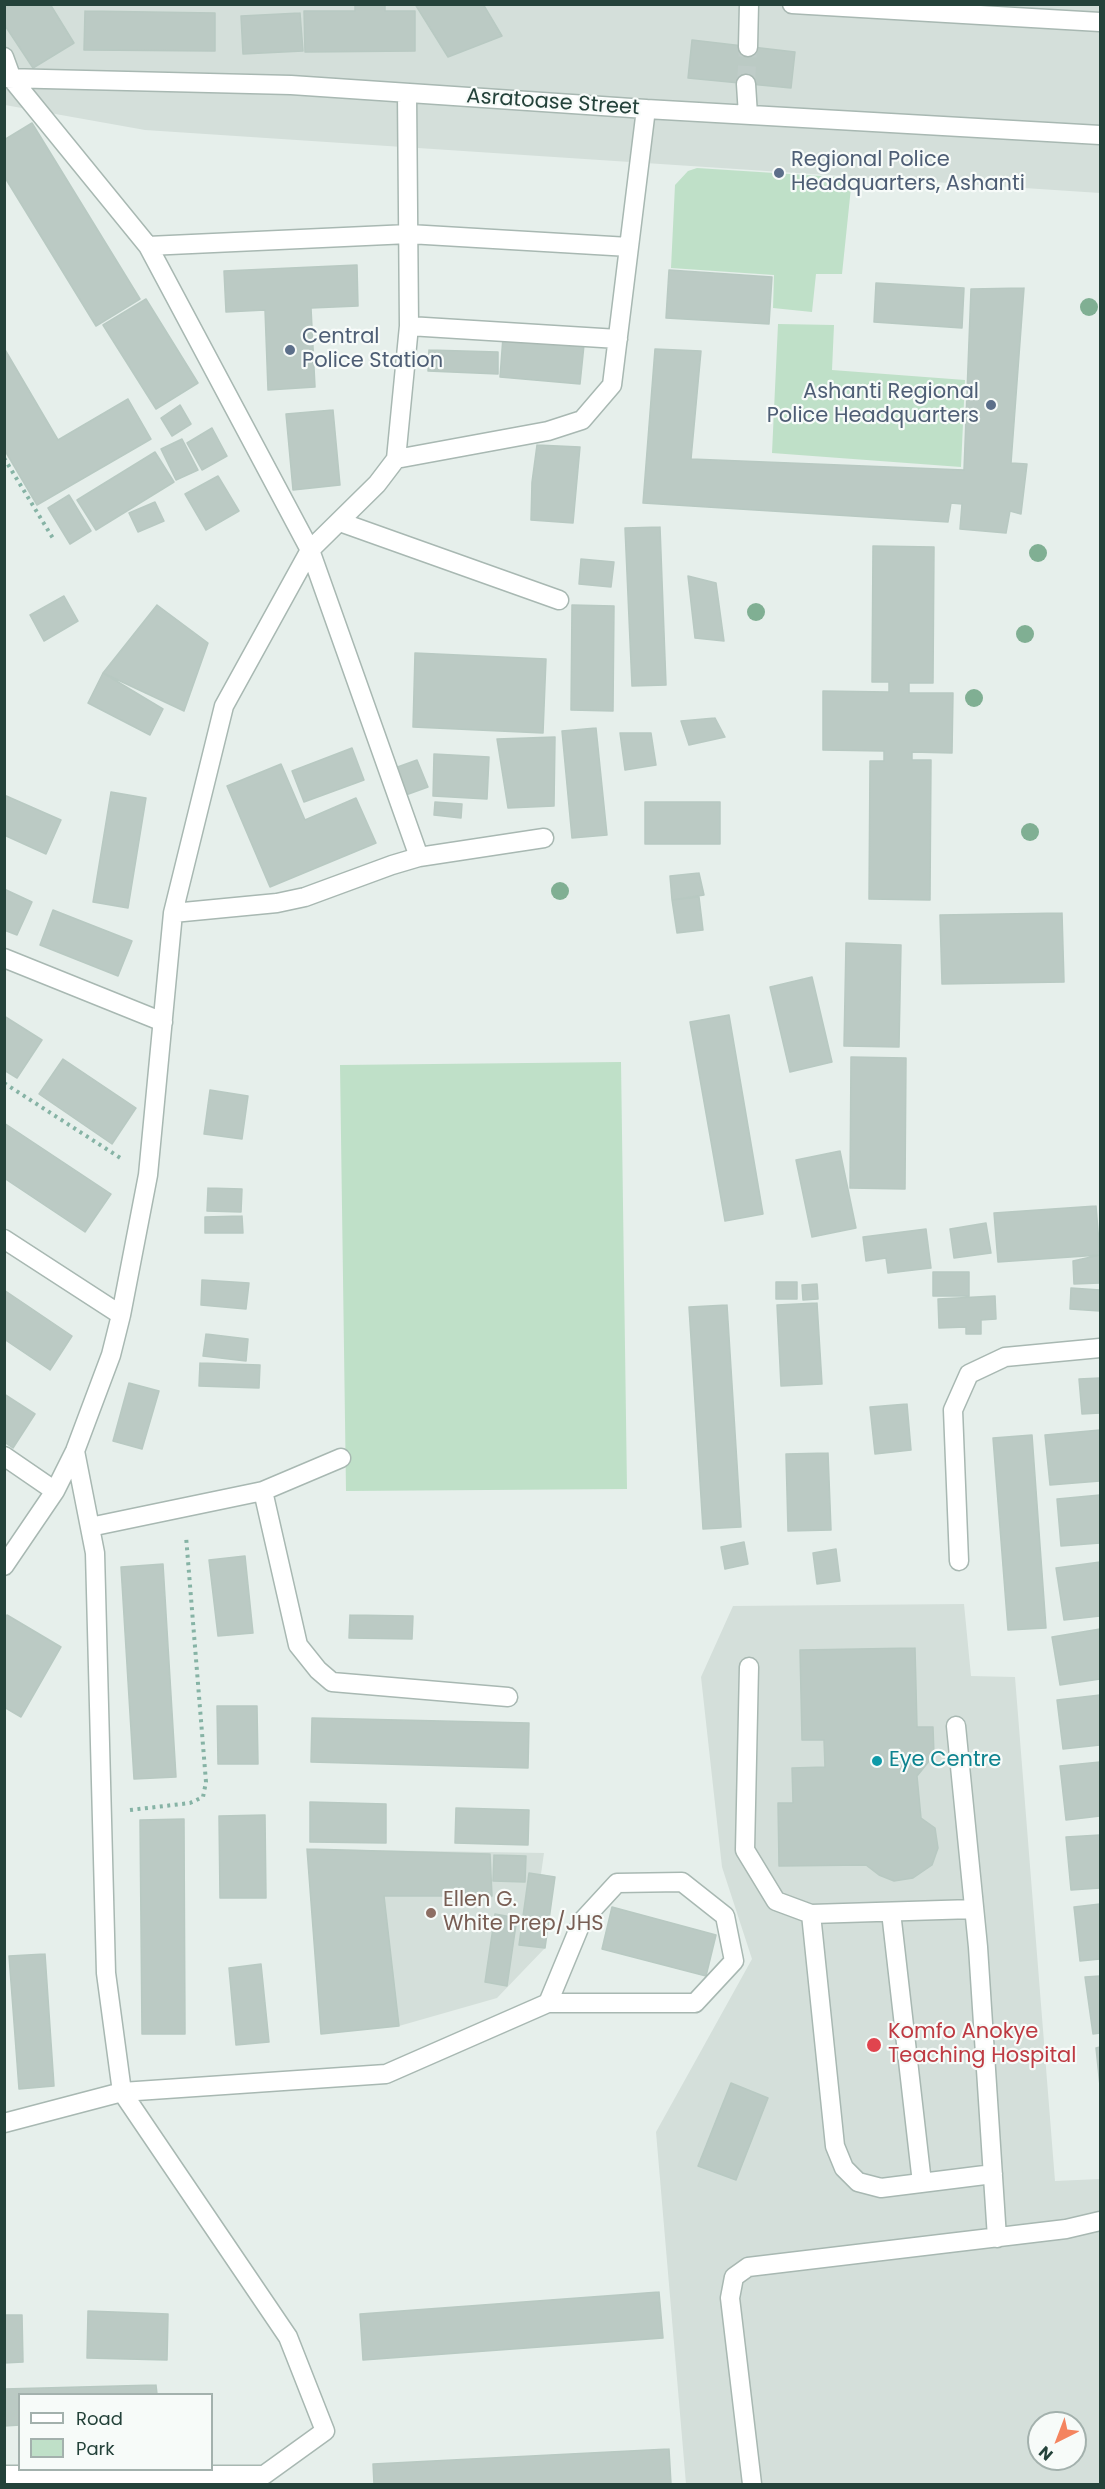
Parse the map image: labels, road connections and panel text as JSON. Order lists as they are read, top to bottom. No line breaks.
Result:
{"streets":{"street":["Asratoase Street"]},"places":["Regional Police Headquarters, Ashanti","Central Police Station","Ashanti Regional Police Headquarters","Eye Centre","Ellen G. White Prep/JHS","Komfo Anokye Teaching Hospital"],"legend":["Road","Park"],"north":"bottom left"}
